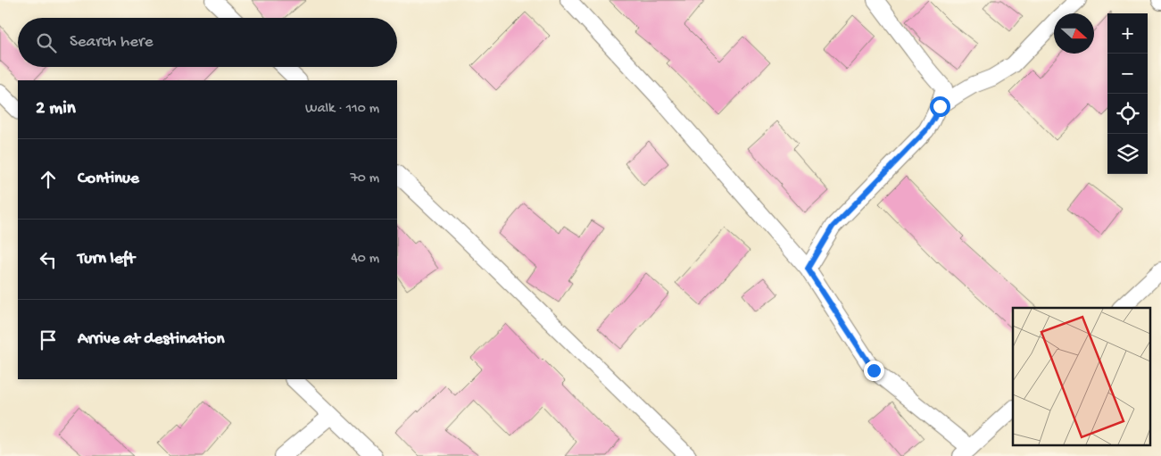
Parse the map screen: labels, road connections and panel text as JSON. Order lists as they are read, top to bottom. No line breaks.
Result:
{"north":"right","page":{"map_buttons":["+","−"],"search":"Search here","heading":["2 min","Walk · 110 m"],"list":[["Continue","70 m"],["Turn left","40 m"],"Arrive at destination"]}}
